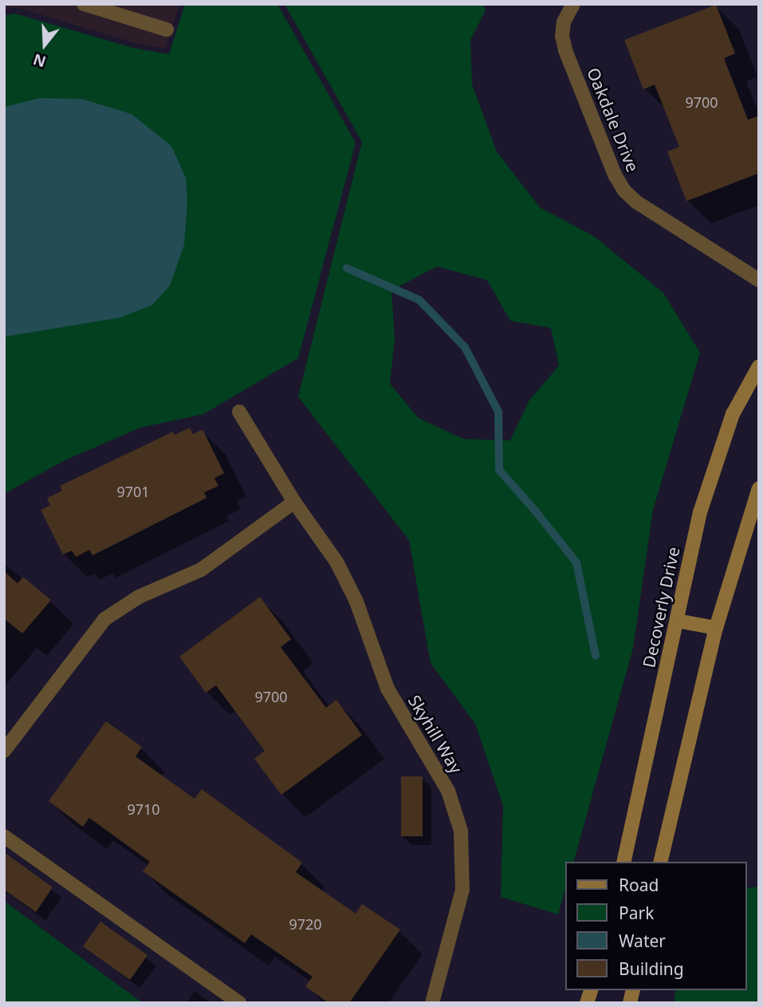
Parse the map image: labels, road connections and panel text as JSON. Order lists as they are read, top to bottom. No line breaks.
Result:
{"streets":{"street":["Oakdale Drive","Decoverly Drive","Skyhill Way"]},"house_numbers":["9700","9701","9700","9710","9720"],"legend":["Road","Park","Water","Building"],"north":"bottom"}
